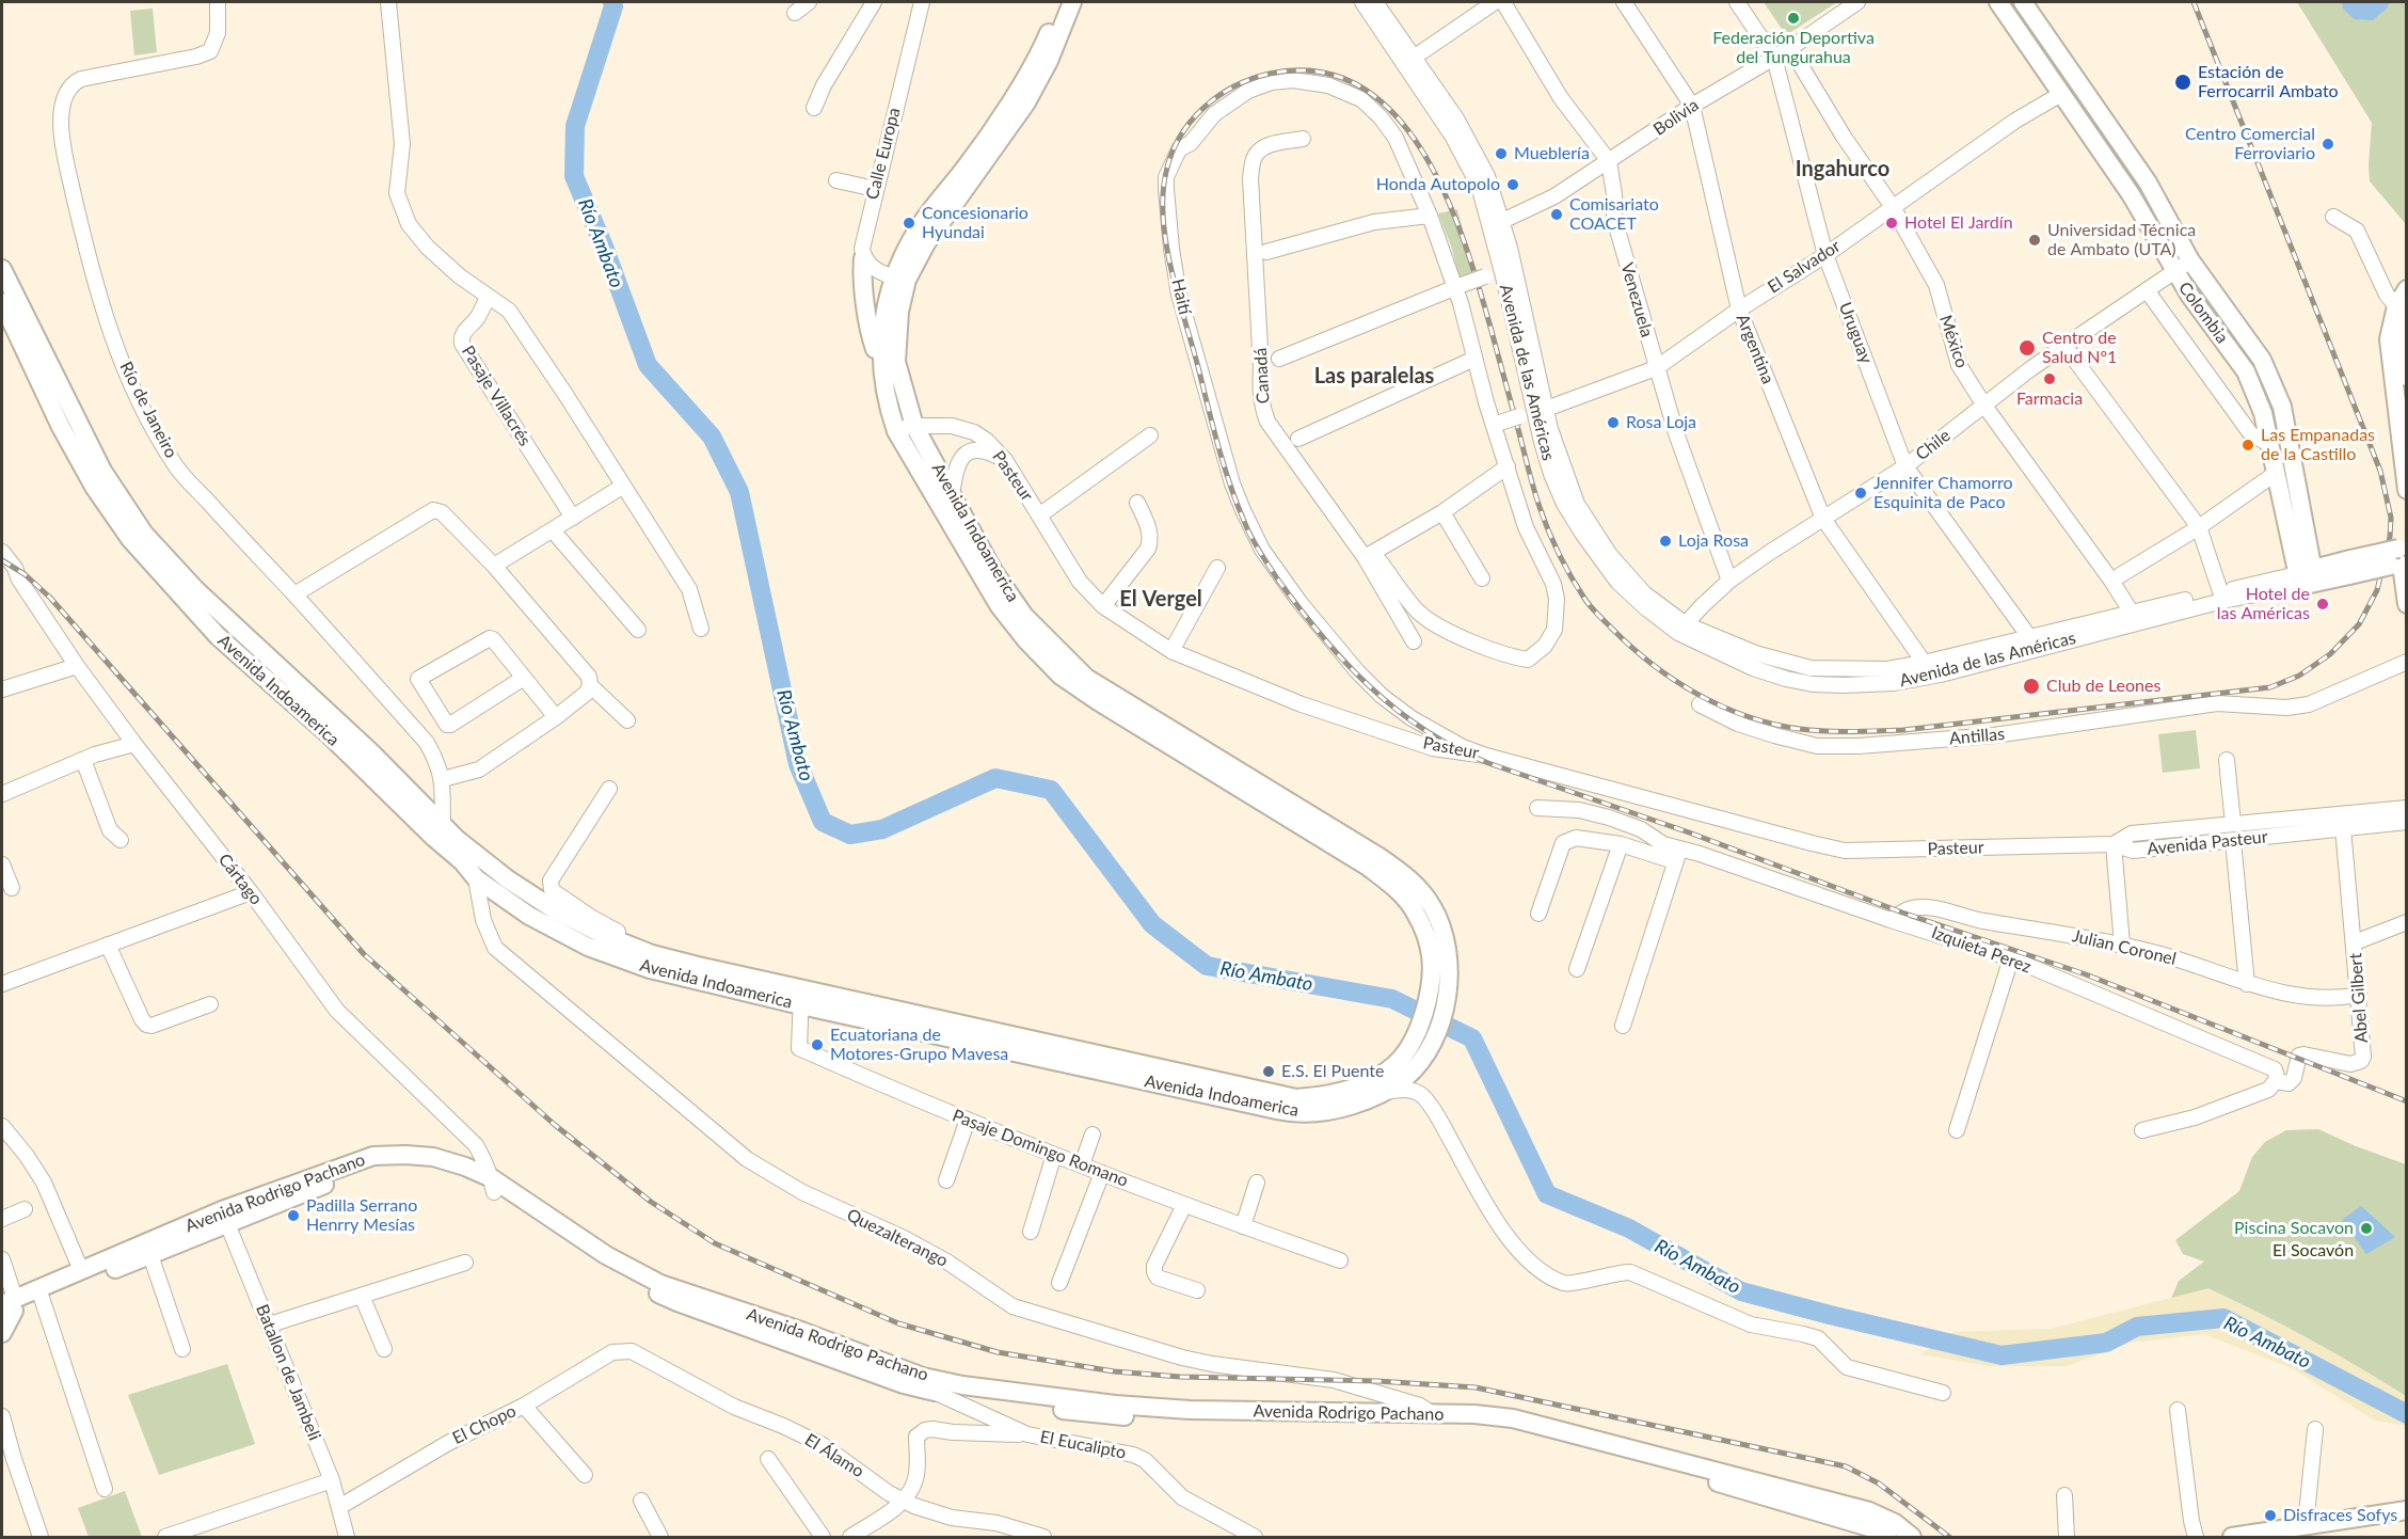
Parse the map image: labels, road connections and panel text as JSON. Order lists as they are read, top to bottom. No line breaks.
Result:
{"streets":{"main road":["Colombia","Avenida de las Américas","Avenida Indoamerica","Avenida Rodrigo Pachano"],"street":["Bolivia","Calle Europa","El Salvador","Haití","Venezuela","Uruguay","México","Argentina","Canadá","Pasaje Villacrés","Río de Janeiro","Chile","Pasteur","Antillas","Avenida Pasteur","Cártago","Julian Coronel","Izquieta Perez","Abel Gilbert","Pasaje Domingo Romano","Quezalterango","Batallon de Jambeli","El Chopo","El Eucalipto","El Álamo"]},"crossings":[["Bolivia","Venezuela"],["Bolivia","Uruguay"],["Bolivia","México"],["Bolivia","Argentina"],["Bolivia","Avenida de las Américas"],["El Salvador","Venezuela"],["El Salvador","Colombia"],["El Salvador","Uruguay"],["El Salvador","México"],["El Salvador","Argentina"],["El Salvador","Avenida de las Américas"],["Haití","Pasteur"],["Venezuela","Chile"],["Colombia","Avenida de las Américas"],["Colombia","Chile"],["Uruguay","Avenida de las Américas"],["Uruguay","Chile"],["México","Avenida de las Américas"],["México","Chile"],["Argentina","Avenida de las Américas"],["Argentina","Chile"],["Avenida de las Américas","Chile"],["Río de Janeiro","Avenida Indoamerica"],["Pasteur","Avenida Indoamerica"],["Pasteur","Avenida Pasteur"],["Avenida Indoamerica","Pasaje Domingo Romano"],["Avenida Indoamerica","Quezalterango"],["Avenida Pasteur","Abel Gilbert"],["Cártago","Avenida Rodrigo Pachano"],["Julian Coronel","Izquieta Perez"],["Julian Coronel","Abel Gilbert"],["Izquieta Perez","Abel Gilbert"],["Avenida Rodrigo Pachano","Quezalterango"],["Avenida Rodrigo Pachano","Batallon de Jambeli"],["Avenida Rodrigo Pachano","El Eucalipto"],["Batallon de Jambeli","El Chopo"],["El Chopo","El Álamo"]],"districts":["Ingahurco","Las paralelas","El Vergel"],"water":["Río Ambato"],"parks":["El Socavón"],"places":["Federación Deportiva del Tungurahua","Estación de Ferrocarril Ambato","Centro Comercial Ferroviario","Mueblería","Honda Autopolo","Comisariato COACET","Concesionario Hyundai","Hotel El Jardín","Universidad Técnica de Ambato (UTA)","Centro de Salud N°1","Farmacia","Rosa Loja","Las Empanadas de la Castillo","Jennifer Chamorro Esquinita de Paco","Loja Rosa","Hotel de las Américas","Club de Leones","Ecuatoriana de Motores-Grupo Mavesa","E.S. El Puente","Padilla Serrano Henrry Mesías","Piscina Socavon","Disfraces Sofys"]}
